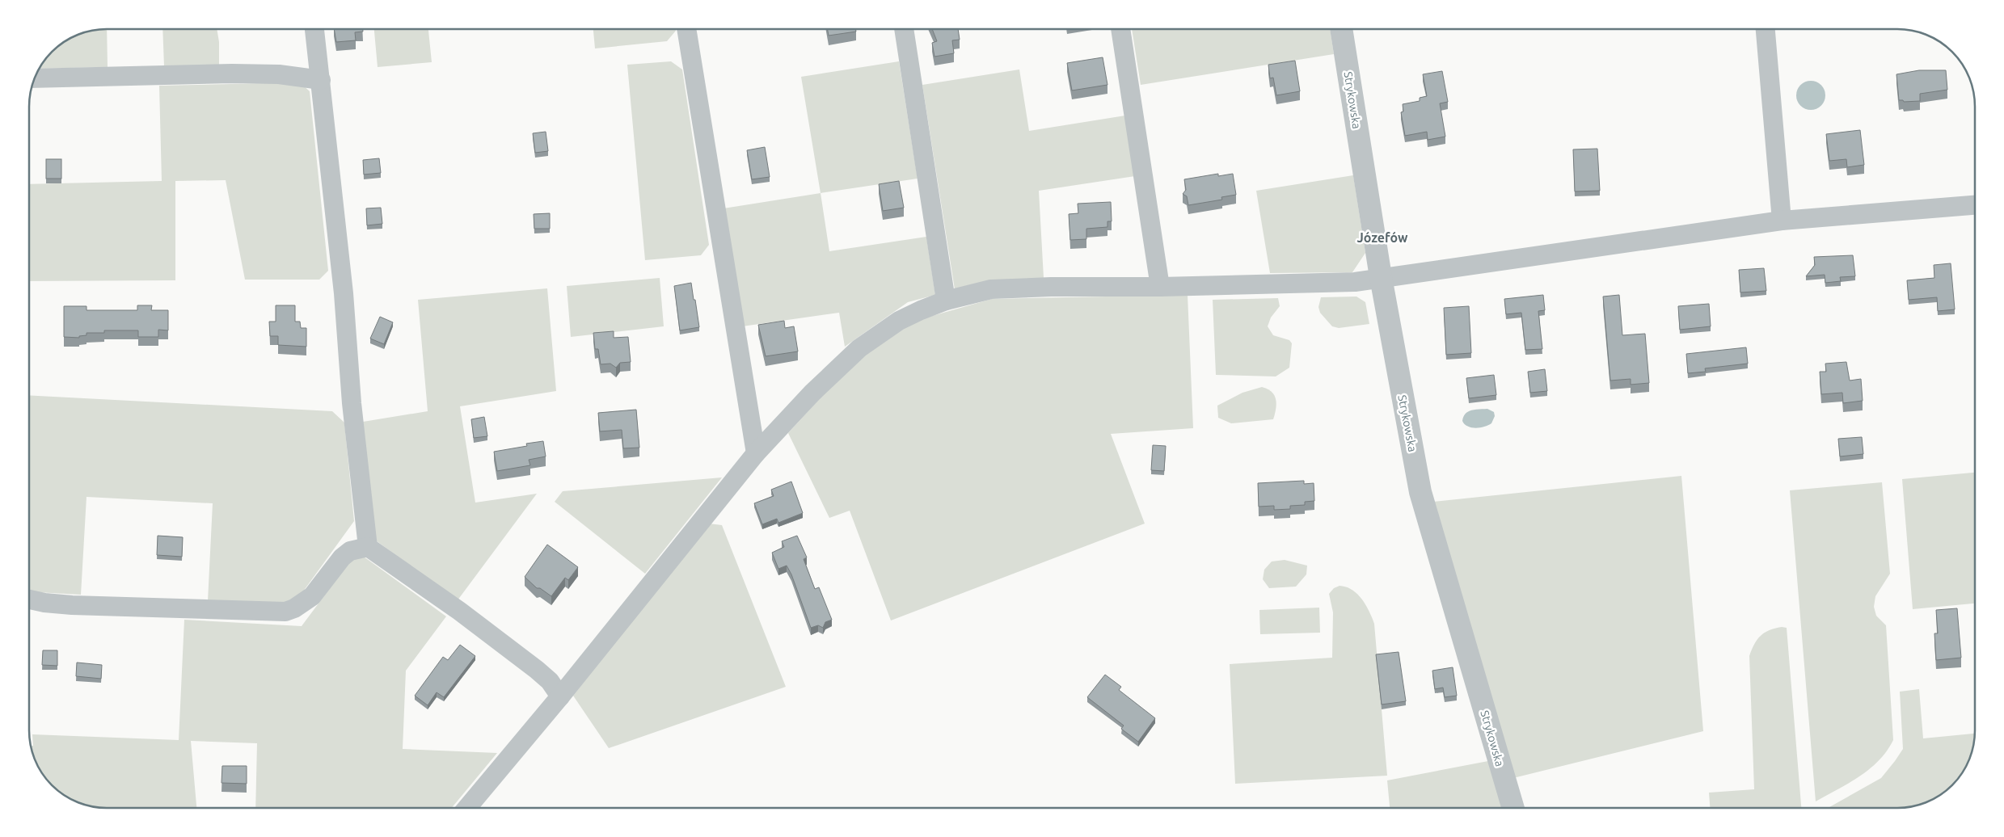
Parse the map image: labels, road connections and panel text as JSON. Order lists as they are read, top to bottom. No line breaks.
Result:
{"streets":{"street":["Strykowska"]},"districts":["Józefów"]}
